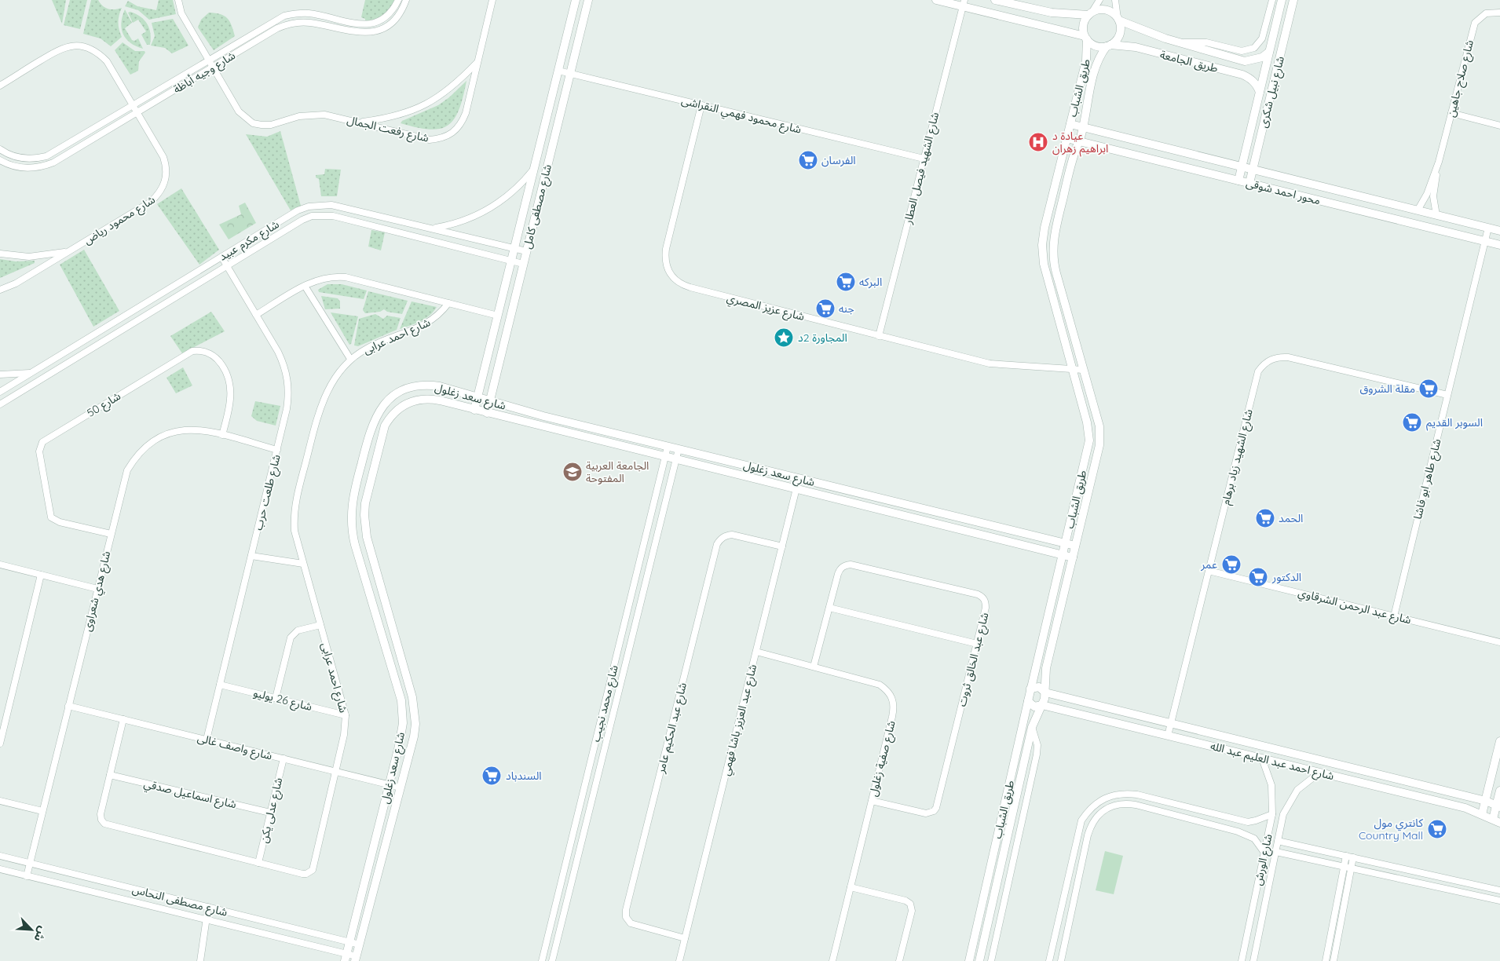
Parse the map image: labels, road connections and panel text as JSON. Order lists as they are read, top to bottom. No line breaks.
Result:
{"streets":{"street":["طريق الجامعة","شارع وجيه أباظة","شارع صلاح جاهين","طريق الشباب","شارع نبيل شكرى","شارع محمود فهمي النقراشى","شارع رفعت الجمال","شارع الشهيد فيصل العطار","محور احمد شوقى","شارع مصطفى كامل","شارع محمود رياض","شارع مكرم عبيد","شارع عزيز المصري","شارع احمد عرابى","شارع سعد زغلول","شارع 50","شارع الشهيد زياد برهام","شارع طاهر ابو فاشا","شارع طلعت حرب","شارع هدي شعراوى","شارع عبد الرحمن الشرقاوي","شارع عبد الخالق ثروت","شارع 26 يوليو","شارع محمد نجيب","شارع عبد العزيز باشا فهمي","شارع عبد الحكيم عامر","شارع واصف غالى","شارع صفية زغلول","شارع احمد عبد العليم عبد الله","شارع اسماعيل صدقي","شارع عدلى يكن","شارع الورش","شارع مصطفى النحاس"]},"crossings":[["طريق الجامعة","طريق الشباب"],["طريق الجامعة","شارع نبيل شكرى"],["شارع وجيه أباظة","شارع رفعت الجمال"],["شارع وجيه أباظة","شارع محمود رياض"],["شارع صلاح جاهين","محور احمد شوقى"],["طريق الشباب","محور احمد شوقى"],["طريق الشباب","شارع عزيز المصري"],["طريق الشباب","شارع سعد زغلول"],["طريق الشباب","شارع احمد عبد العليم عبد الله"],["شارع نبيل شكرى","محور احمد شوقى"],["شارع محمود فهمي النقراشى","شارع الشهيد فيصل العطار"],["شارع محمود فهمي النقراشى","شارع مصطفى كامل"],["شارع محمود فهمي النقراشى","شارع عزيز المصري"],["شارع الشهيد فيصل العطار","شارع عزيز المصري"],["محور احمد شوقى","شارع طاهر ابو فاشا"],["شارع مصطفى كامل","شارع مكرم عبيد"],["شارع مصطفى كامل","شارع سعد زغلول"],["شارع مكرم عبيد","شارع طلعت حرب"],["شارع احمد عرابى","شارع 26 يوليو"],["شارع احمد عرابى","شارع واصف غالى"],["شارع احمد عرابى","شارع اسماعيل صدقي"],["شارع احمد عرابى","شارع عدلى يكن"],["شارع سعد زغلول","شارع محمد نجيب"],["شارع سعد زغلول","شارع عبد العزيز باشا فهمي"],["شارع سعد زغلول","شارع واصف غالى"],["شارع سعد زغلول","شارع مصطفى النحاس"],["شارع 50","شارع هدي شعراوى"],["شارع الشهيد زياد برهام","شارع طاهر ابو فاشا"],["شارع الشهيد زياد برهام","شارع عبد الرحمن الشرقاوي"],["شارع الشهيد زياد برهام","شارع احمد عبد العليم عبد الله"],["شارع طاهر ابو فاشا","شارع عبد الرحمن الشرقاوي"],["شارع طلعت حرب","شارع هدي شعراوى"],["شارع طلعت حرب","شارع 26 يوليو"],["شارع طلعت حرب","شارع واصف غالى"],["شارع هدي شعراوى","شارع واصف غالى"],["شارع هدي شعراوى","شارع مصطفى النحاس"],["شارع عبد الخالق ثروت","شارع صفية زغلول"],["شارع عبد العزيز باشا فهمي","شارع عبد الحكيم عامر"],["شارع عبد العزيز باشا فهمي","شارع صفية زغلول"],["شارع واصف غالى","شارع عدلى يكن"],["شارع احمد عبد العليم عبد الله","شارع الورش"],["شارع اسماعيل صدقي","شارع عدلى يكن"]],"places":{"hospital":["عيادة د ابراهيم زهران"],"supermarket":["الفرسان","البركه","جنه","مقلة الشروق","السوبر القديم","الحمد","عمر","الدكتور","السندباد","كانتري مول Country Mall"],"place":["المجاورة 2د"],"school or university":["الجامعة العربية المفتوحة"]},"north":"bottom right"}
